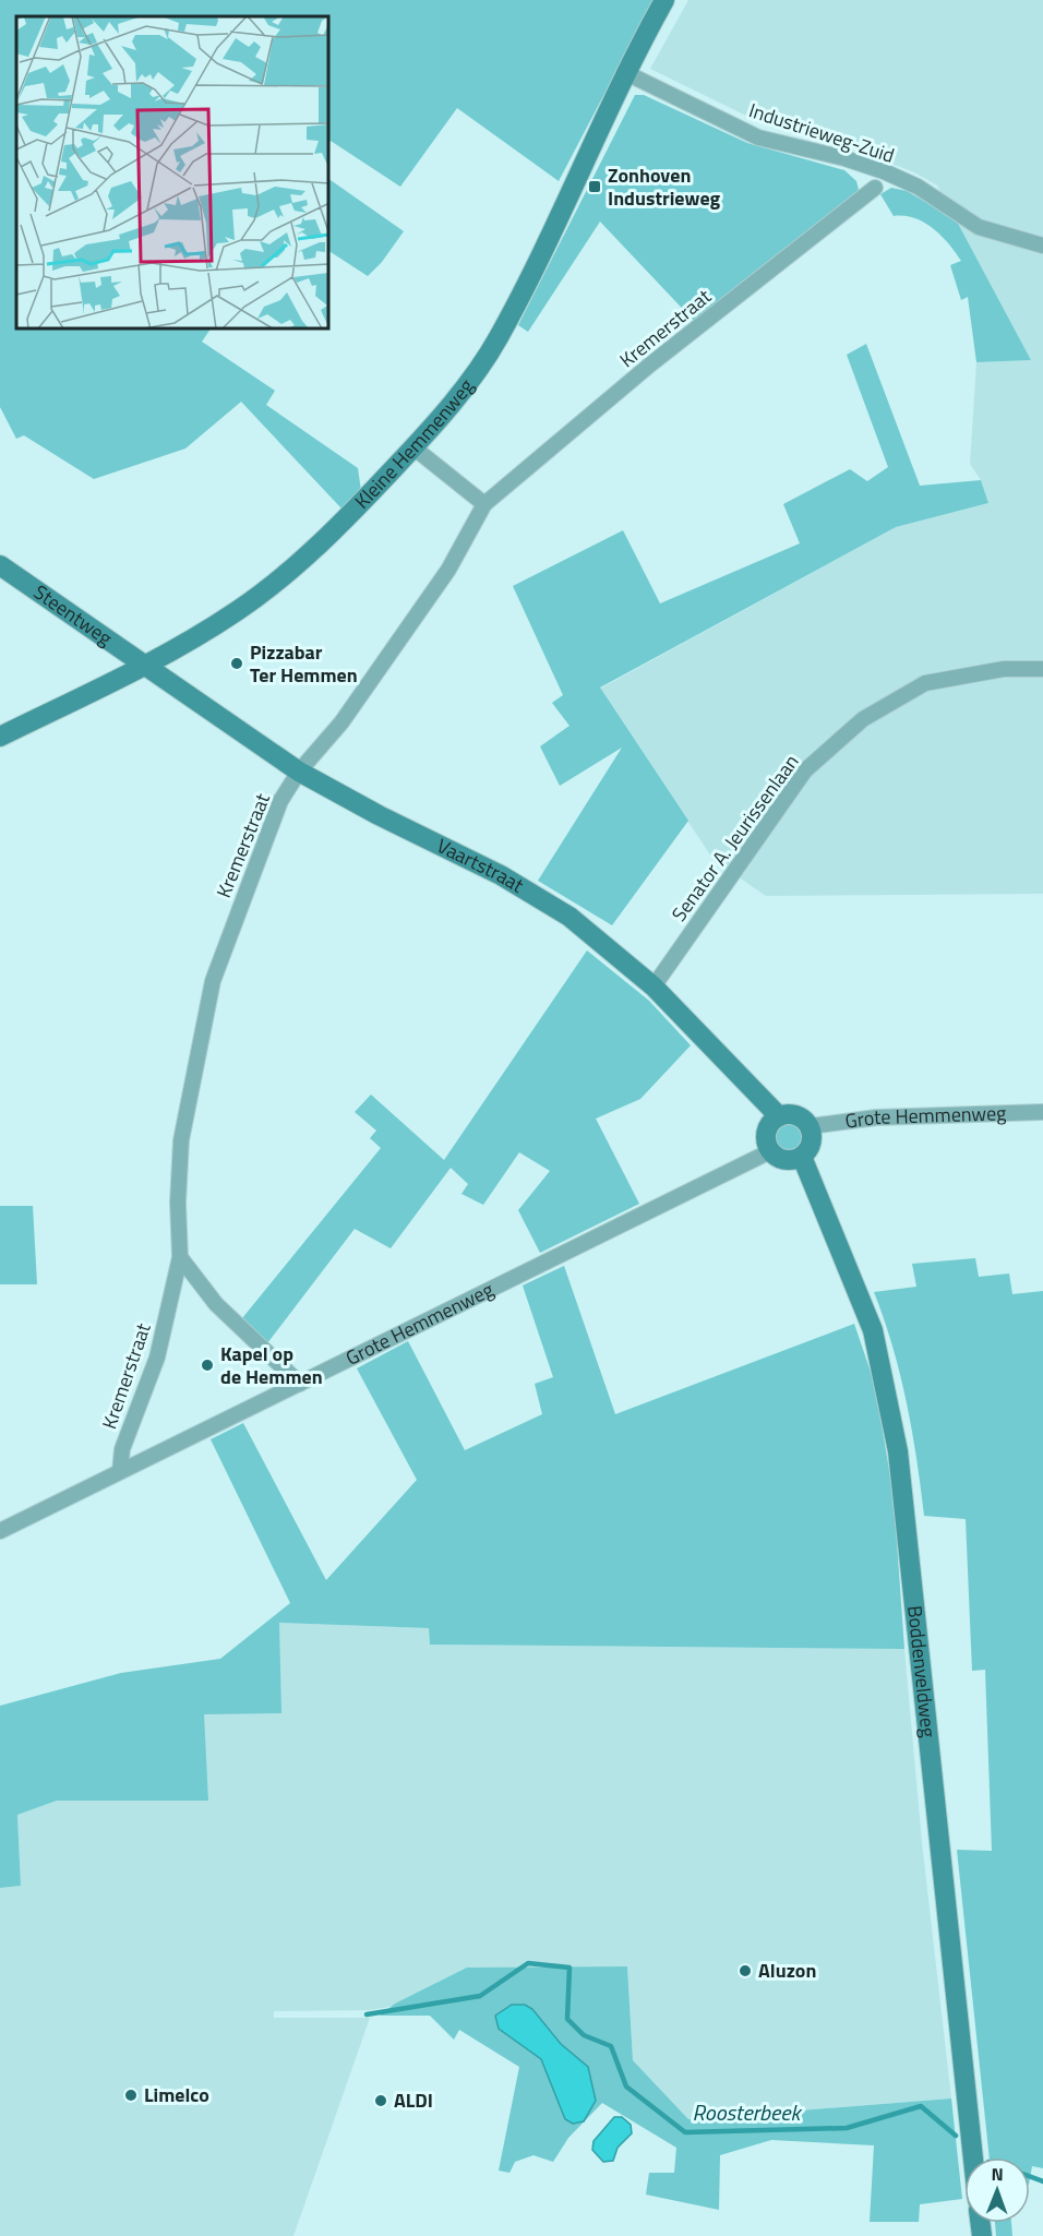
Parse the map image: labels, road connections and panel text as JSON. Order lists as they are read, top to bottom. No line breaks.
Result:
{"streets":{"street":["Industrieweg-Zuid","Kremerstraat","Kleine Hemmenweg","Steentweg","Senator A. Jeurissenlaan","Vaartstraat","Grote Hemmenweg","Boddenveldweg"]},"crossings":[["Industrieweg-Zuid","Kleine Hemmenweg"],["Kremerstraat","Vaartstraat"],["Kremerstraat","Grote Hemmenweg"],["Kleine Hemmenweg","Steentweg"],["Kleine Hemmenweg","Vaartstraat"],["Steentweg","Vaartstraat"],["Senator A. Jeurissenlaan","Vaartstraat"],["Vaartstraat","Grote Hemmenweg"],["Vaartstraat","Boddenveldweg"],["Grote Hemmenweg","Boddenveldweg"]],"water":["Roosterbeek"],"places":{"transit":["Zonhoven Industrieweg"],"other":["Pizzabar Ter Hemmen","Kapel op de Hemmen","Aluzon","Limelco","ALDI"]},"north":"top"}
